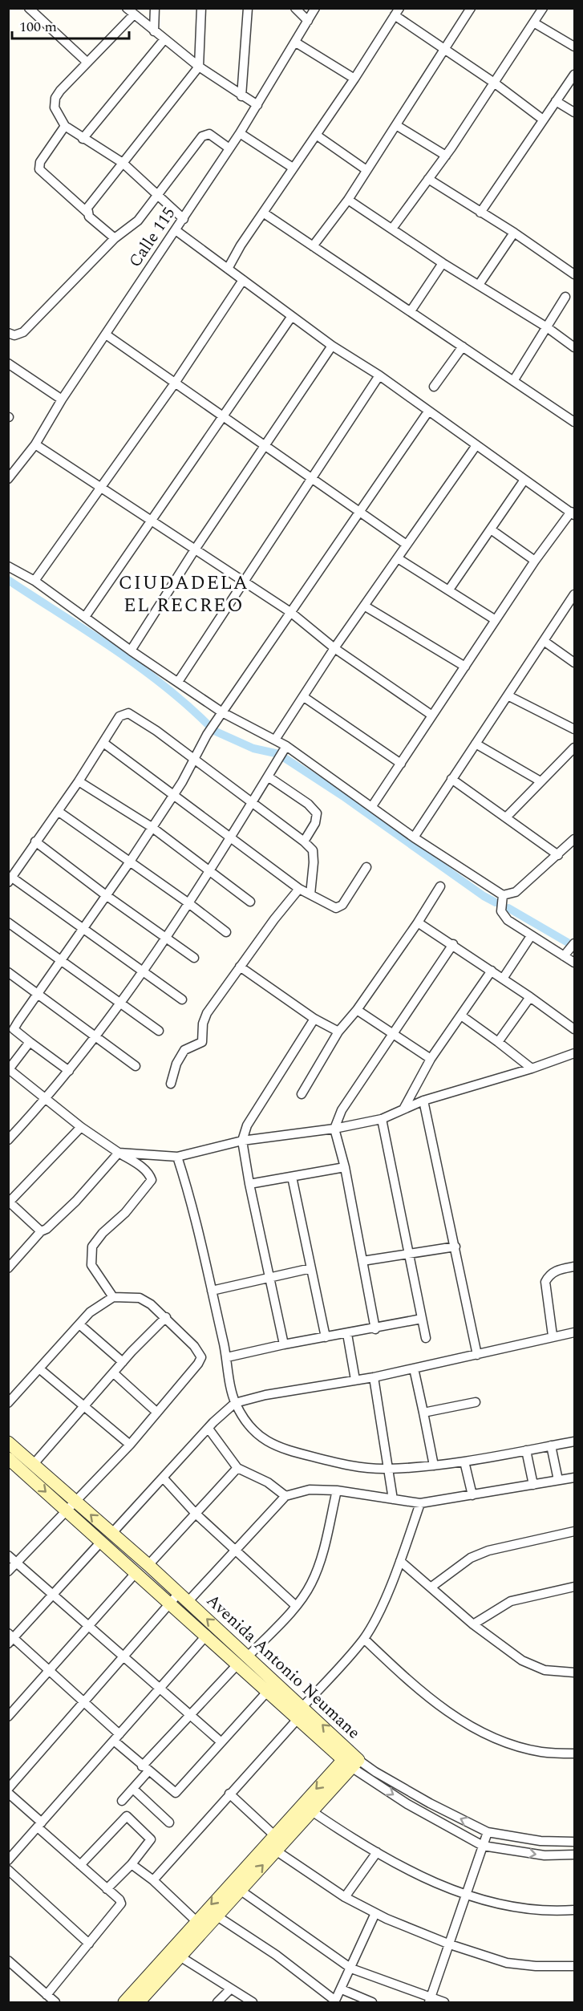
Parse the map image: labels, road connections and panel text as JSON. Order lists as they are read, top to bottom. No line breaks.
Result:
{"streets":{"street":["Calle 115","Avenida Antonio Neumane"]},"districts":["CIUDADELA EL RECREO"],"scale_bar":"100 m"}
